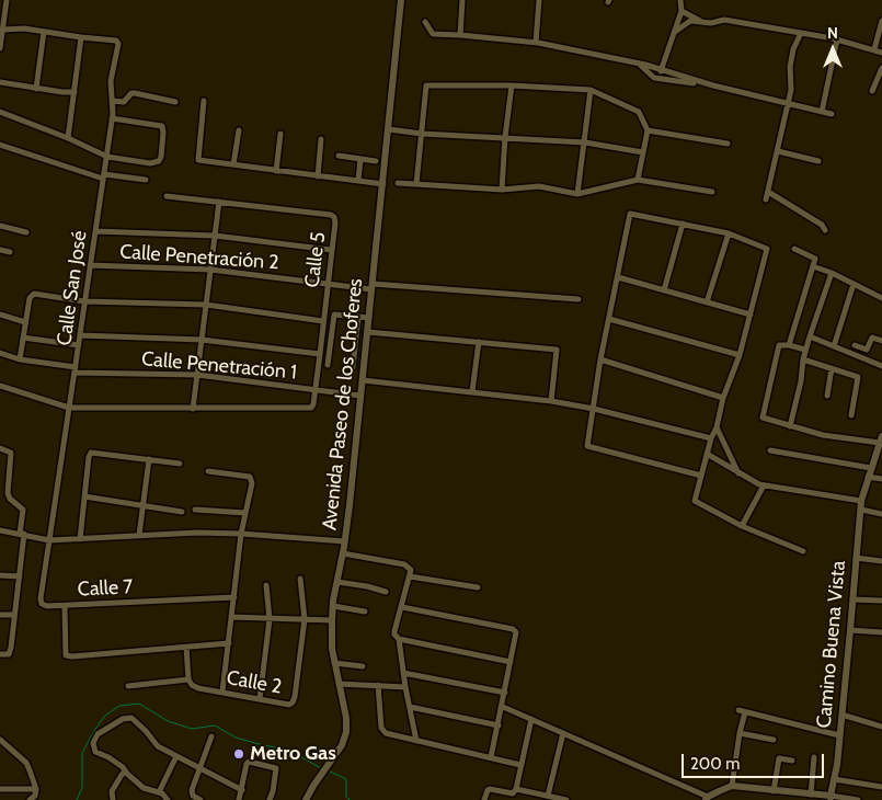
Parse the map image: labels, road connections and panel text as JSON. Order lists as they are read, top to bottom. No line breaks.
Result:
{"streets":{"street":["Calle Penetración 2","Calle 5","Calle San José","Calle Penetración 1","Avenida Paseo de los Choferes","Calle 7","Camino Buena Vista","Calle 2"]},"crossings":[["Calle Penetración 2","Calle 5"],["Calle Penetración 2","Calle San José"],["Calle Penetración 2","Avenida Paseo de los Choferes"],["Calle 5","Calle Penetración 1"],["Calle San José","Calle Penetración 1"],["Calle San José","Calle 7"],["Calle Penetración 1","Avenida Paseo de los Choferes"]],"places":["Metro Gas"],"scale_bar":"200 m","north":"top"}
